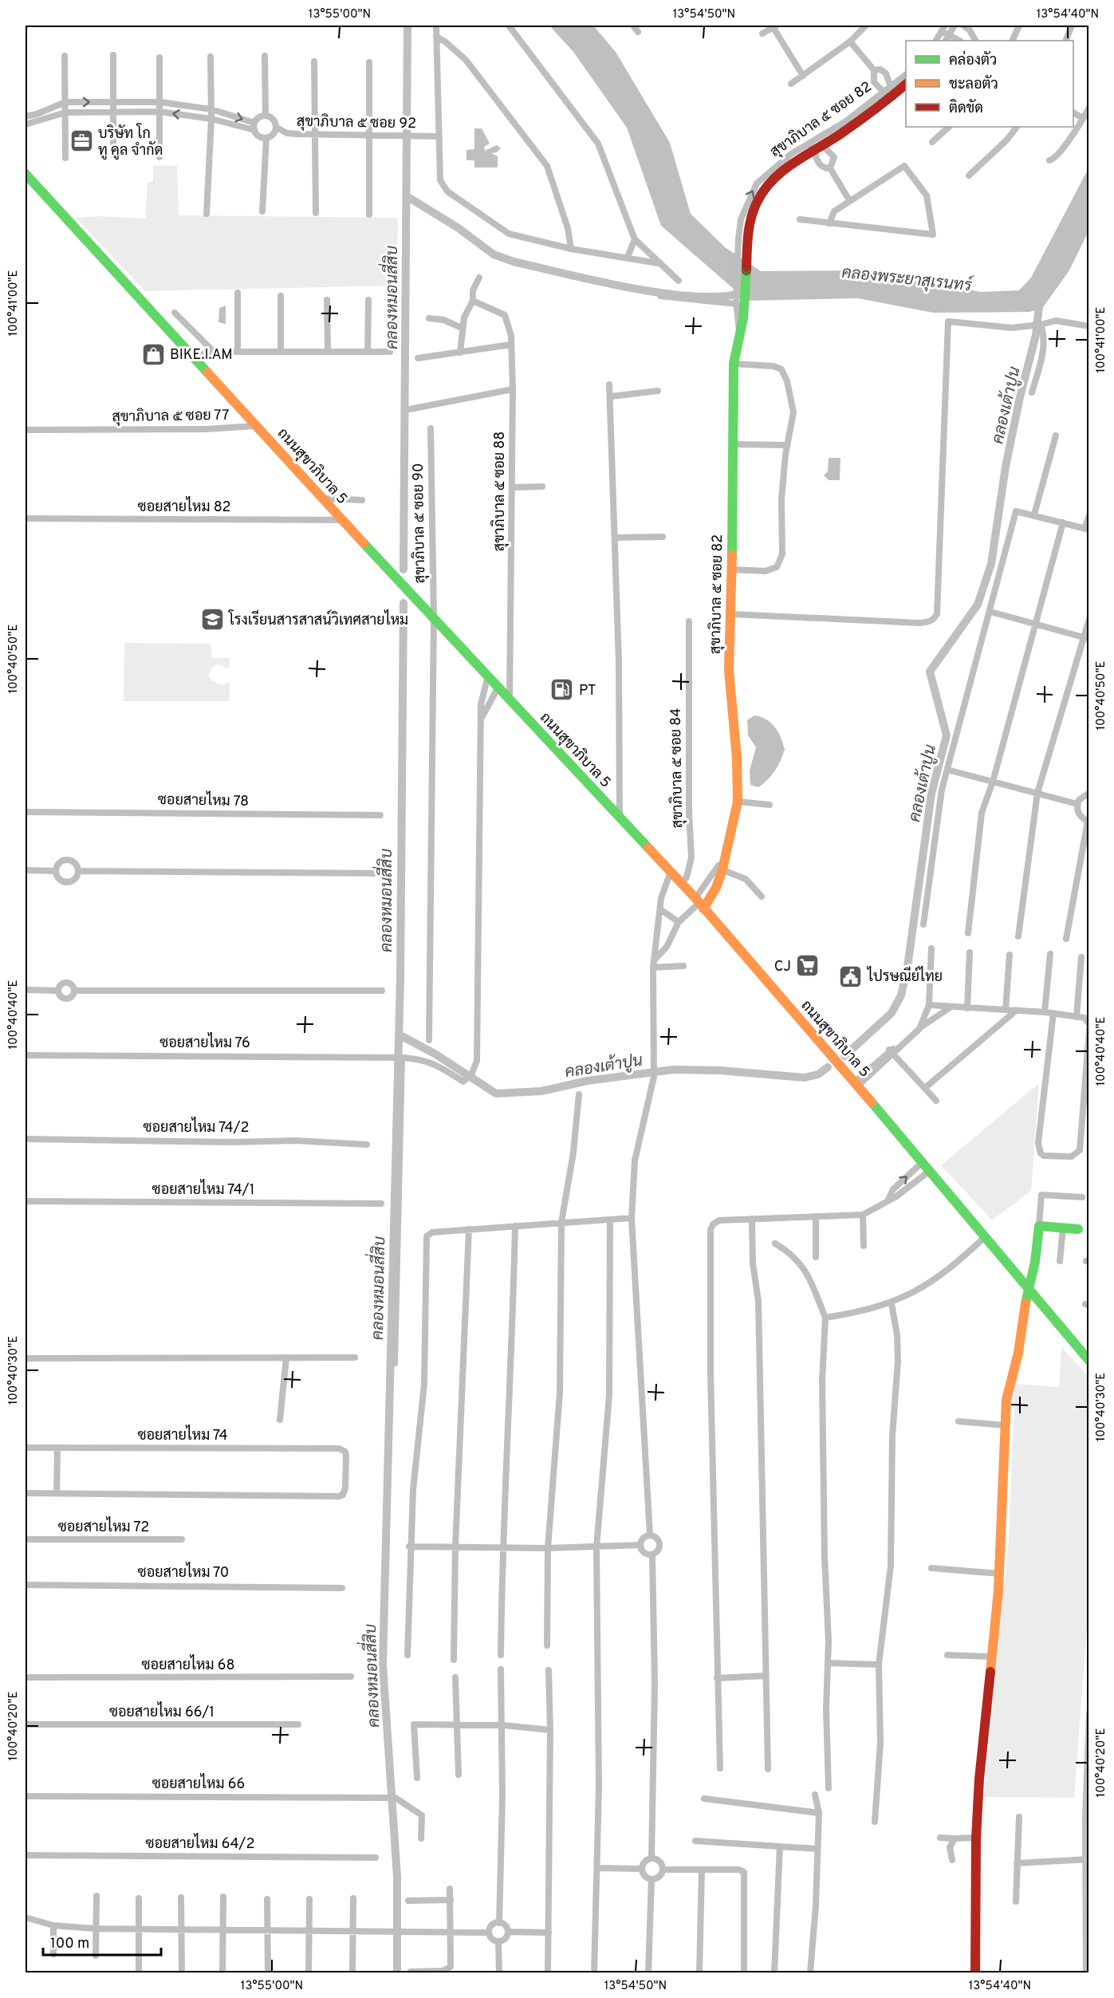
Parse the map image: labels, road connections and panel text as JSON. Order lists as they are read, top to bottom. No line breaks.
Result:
{"streets":{"street":["สุขาภิบาล ๕ ซอย 82","สุขาภิบาล ๕ ซอย 92","สุขาภิบาล ๕ ซอย 77","ถนนสุขาภิบาล 5","สุขาภิบาล ๕ ซอย 88","ซอยสายไหม 82","สุขาภิบาล ๕ ซอย 90","สุขาภิบาล ๕ ซอย 84","ซอยสายไหม 78","ซอยสายไหม 76","ซอยสายไหม 74/2","ซอยสายไหม 74/1","ซอยสายไหม 74","ซอยสายไหม 72","ซอยสายไหม 70","ซอยสายไหม 68","ซอยสายไหม 66/1","ซอยสายไหม 66","ซอยสายไหม 64/2"]},"crossings":[["สุขาภิบาล ๕ ซอย 82","ถนนสุขาภิบาล 5"],["สุขาภิบาล ๕ ซอย 77","ถนนสุขาภิบาล 5"],["ถนนสุขาภิบาล 5","สุขาภิบาล ๕ ซอย 88"],["ถนนสุขาภิบาล 5","ซอยสายไหม 82"],["ถนนสุขาภิบาล 5","สุขาภิบาล ๕ ซอย 90"],["ถนนสุขาภิบาล 5","สุขาภิบาล ๕ ซอย 84"]],"water":["คลองพระยาสุเรนทร์","คลองหมอนสี่สิบ","คลองเต้าปูน"],"places":{"office":["บริษัท โก ทู คูล จำกัด"],"shop":["BIKE.I.AM"],"school or university":["โรงเรียนสารสาสน์วิเทศสายไหม"],"fuel station":["PT"],"supermarket":["CJ"],"public building":["ไปรษณีย์ไทย"]},"legend":["คล่องตัว","ชะลอตัว","ติดขัด"],"scale_bar":"100 m","coordinates":["13°55'00\"N","13°54'50\"N","13°54'40\"N","100°41'00\"E","100°40'50\"E","100°40'40\"E","100°40'30\"E","100°40'20\"E"]}
